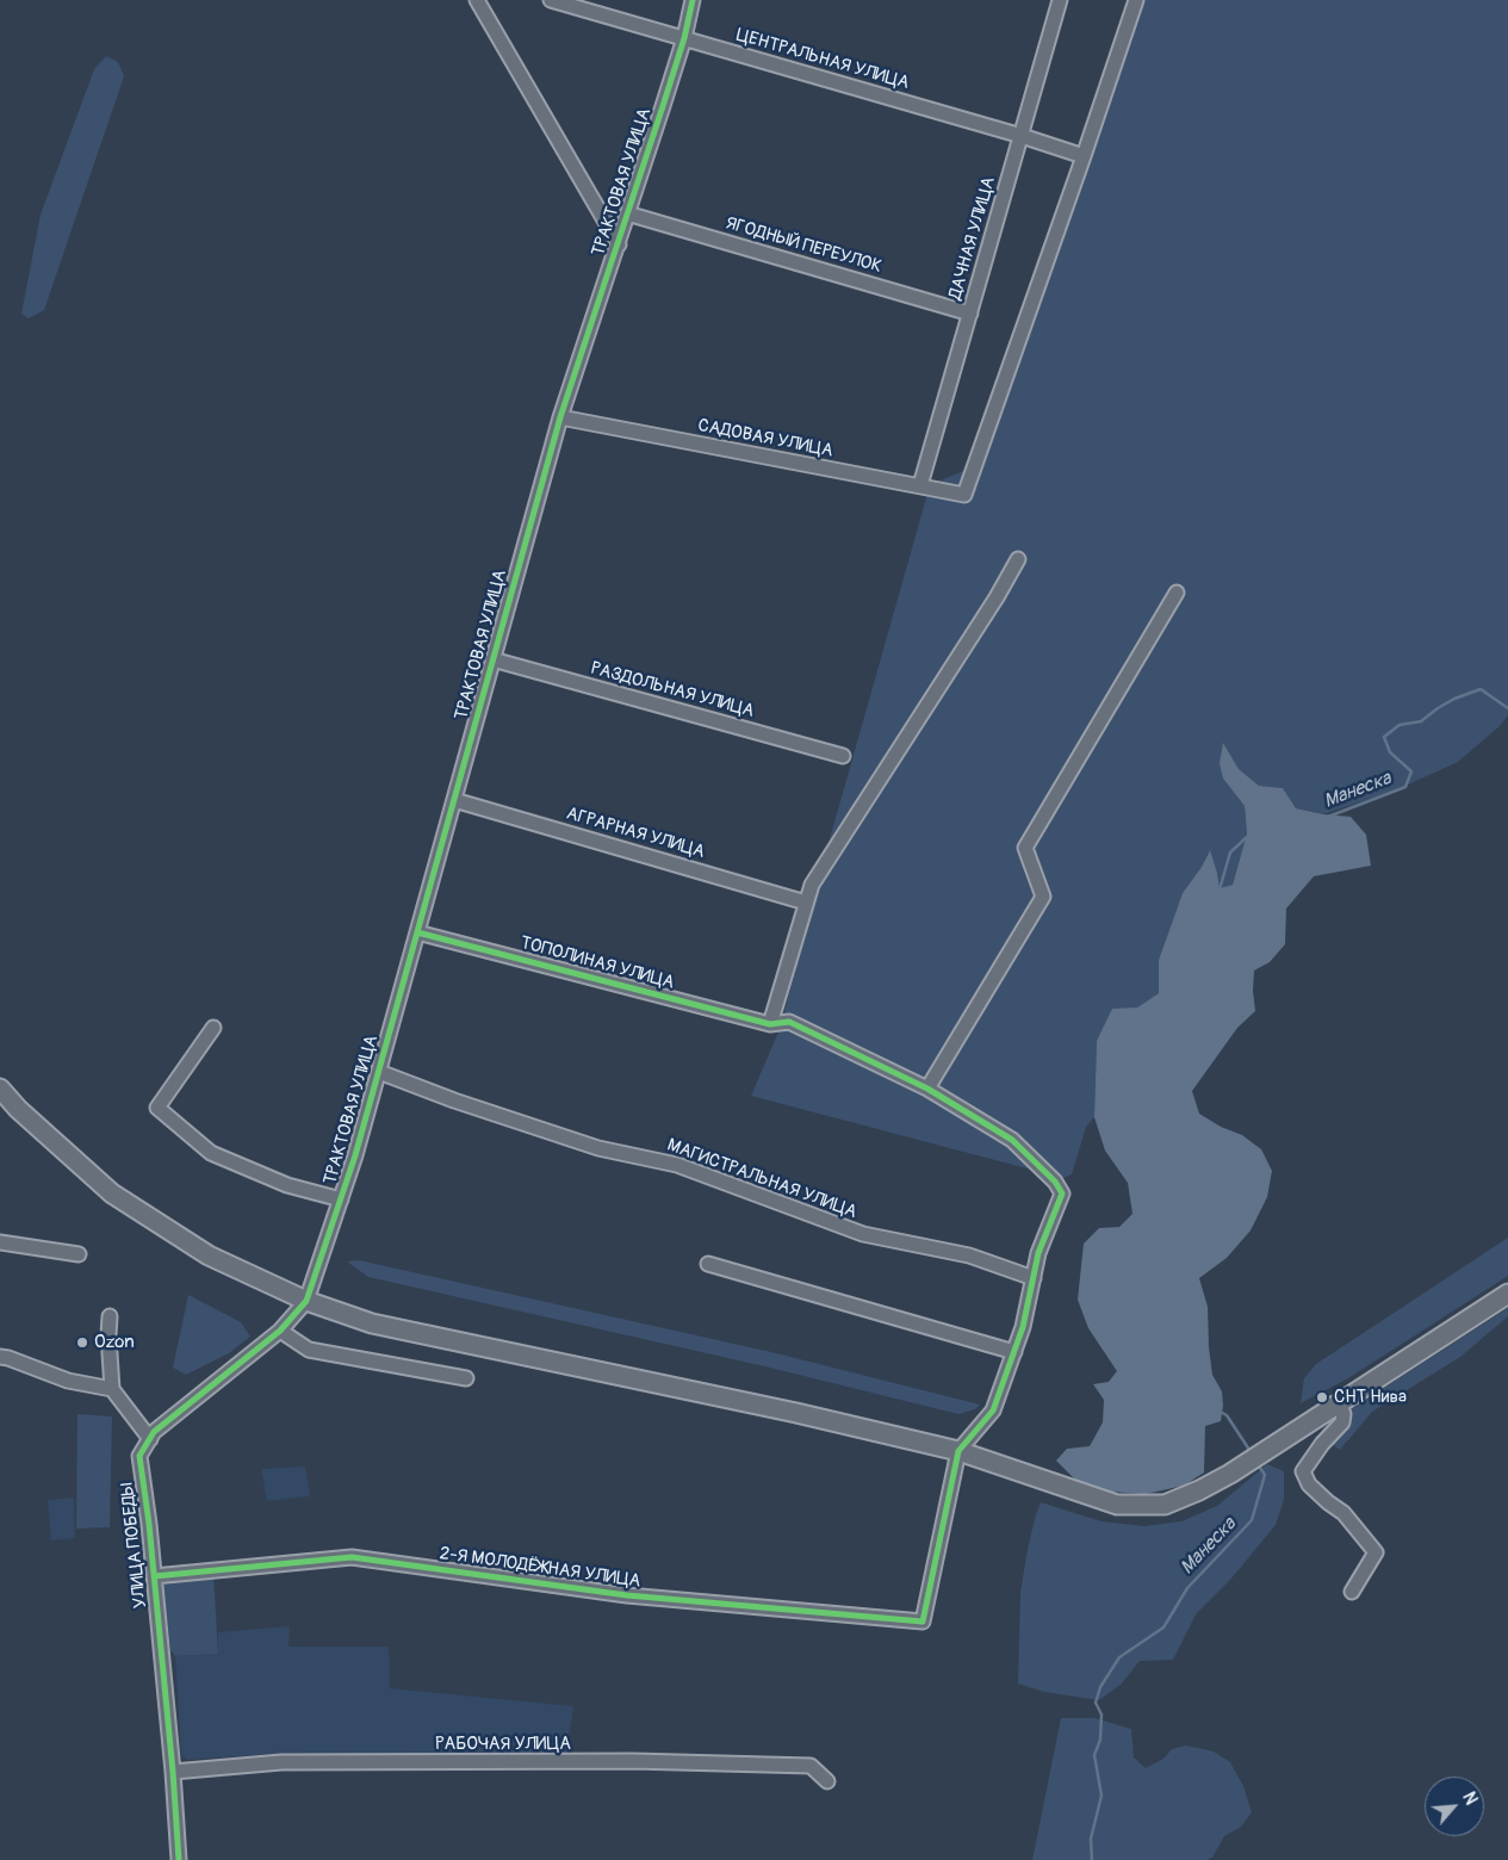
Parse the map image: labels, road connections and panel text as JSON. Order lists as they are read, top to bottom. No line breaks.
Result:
{"streets":{"street":["ЦЕНТРАЛЬНАЯ УЛИЦА","ТРАКТОВАЯ УЛИЦА","ДАЧНАЯ УЛИЦА","ЯГОДНЫЙ ПЕРЕУЛОК","САДОВАЯ УЛИЦА","РАЗДОЛЬНАЯ УЛИЦА","АГРАРНАЯ УЛИЦА","ТОПОЛИНАЯ УЛИЦА","МАГИСТРАЛЬНАЯ УЛИЦА","УЛИЦА ПОБЕДЫ","2-Я МОЛОДЁЖНАЯ УЛИЦА","РАБОЧАЯ УЛИЦА"]},"crossings":[["ЦЕНТРАЛЬНАЯ УЛИЦА","ТРАКТОВАЯ УЛИЦА"],["ЦЕНТРАЛЬНАЯ УЛИЦА","ДАЧНАЯ УЛИЦА"],["ЦЕНТРАЛЬНАЯ УЛИЦА","САДОВАЯ УЛИЦА"],["ТРАКТОВАЯ УЛИЦА","ЯГОДНЫЙ ПЕРЕУЛОК"],["ТРАКТОВАЯ УЛИЦА","САДОВАЯ УЛИЦА"],["ТРАКТОВАЯ УЛИЦА","РАЗДОЛЬНАЯ УЛИЦА"],["ТРАКТОВАЯ УЛИЦА","АГРАРНАЯ УЛИЦА"],["ТРАКТОВАЯ УЛИЦА","ТОПОЛИНАЯ УЛИЦА"],["ТРАКТОВАЯ УЛИЦА","МАГИСТРАЛЬНАЯ УЛИЦА"],["ТРАКТОВАЯ УЛИЦА","УЛИЦА ПОБЕДЫ"],["ДАЧНАЯ УЛИЦА","ЯГОДНЫЙ ПЕРЕУЛОК"],["ДАЧНАЯ УЛИЦА","САДОВАЯ УЛИЦА"],["ТОПОЛИНАЯ УЛИЦА","МАГИСТРАЛЬНАЯ УЛИЦА"],["УЛИЦА ПОБЕДЫ","2-Я МОЛОДЁЖНАЯ УЛИЦА"],["УЛИЦА ПОБЕДЫ","РАБОЧАЯ УЛИЦА"]],"water":["Манеска"],"places":["Ozon","СНТ Нива"],"north":"top right"}
